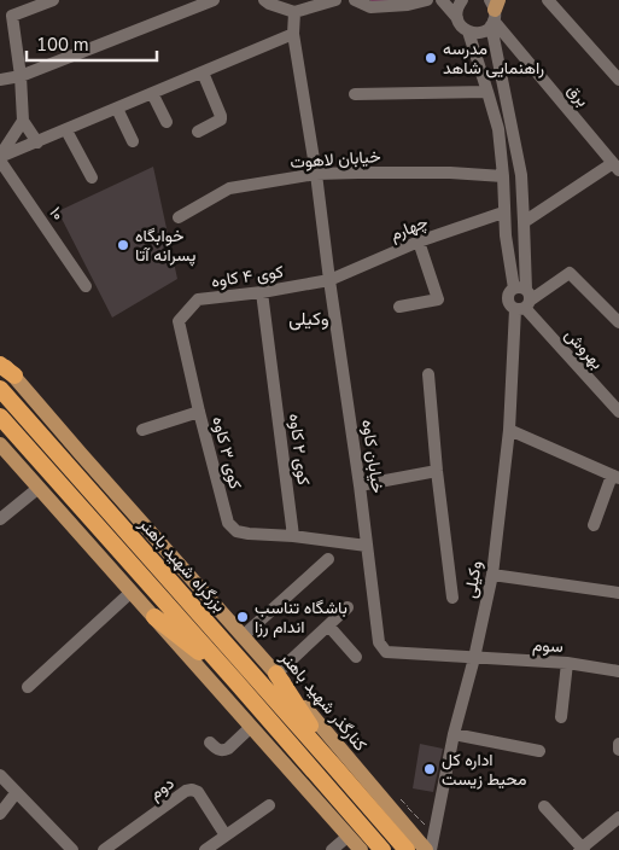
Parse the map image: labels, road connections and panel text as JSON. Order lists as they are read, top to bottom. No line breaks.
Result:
{"streets":{"highway":["بزرگراه شهید باهنر"],"main road":["کنارگذر شهید باهنر"],"street":["برق","خیابان لاهوت","۱۰","چهارم","کوی ۴ کاوه","بهروش","کوی ۲ کاوه","کوی ۳ کاوه","خیابان کاوه","وکیلی","سوم","دوم"]},"crossings":[["برق","وکیلی"],["خیابان لاهوت","خیابان کاوه"],["خیابان لاهوت","وکیلی"],["چهارم","کوی ۴ کاوه"],["چهارم","خیابان کاوه"],["چهارم","وکیلی"],["کوی ۴ کاوه","کوی ۲ کاوه"],["کوی ۴ کاوه","کوی ۳ کاوه"],["کوی ۴ کاوه","خیابان کاوه"],["بهروش","وکیلی"],["کوی ۲ کاوه","کوی ۳ کاوه"],["خیابان کاوه","وکیلی"],["خیابان کاوه","سوم"],["وکیلی","سوم"]],"districts":["وکیلی"],"places":["مدرسه راهنمایی شاهد","خوابگاه پسرانه آتا","باشگاه تناسب اندام رزا","اداره کل محیط زیست"],"scale_bar":"100 m"}
